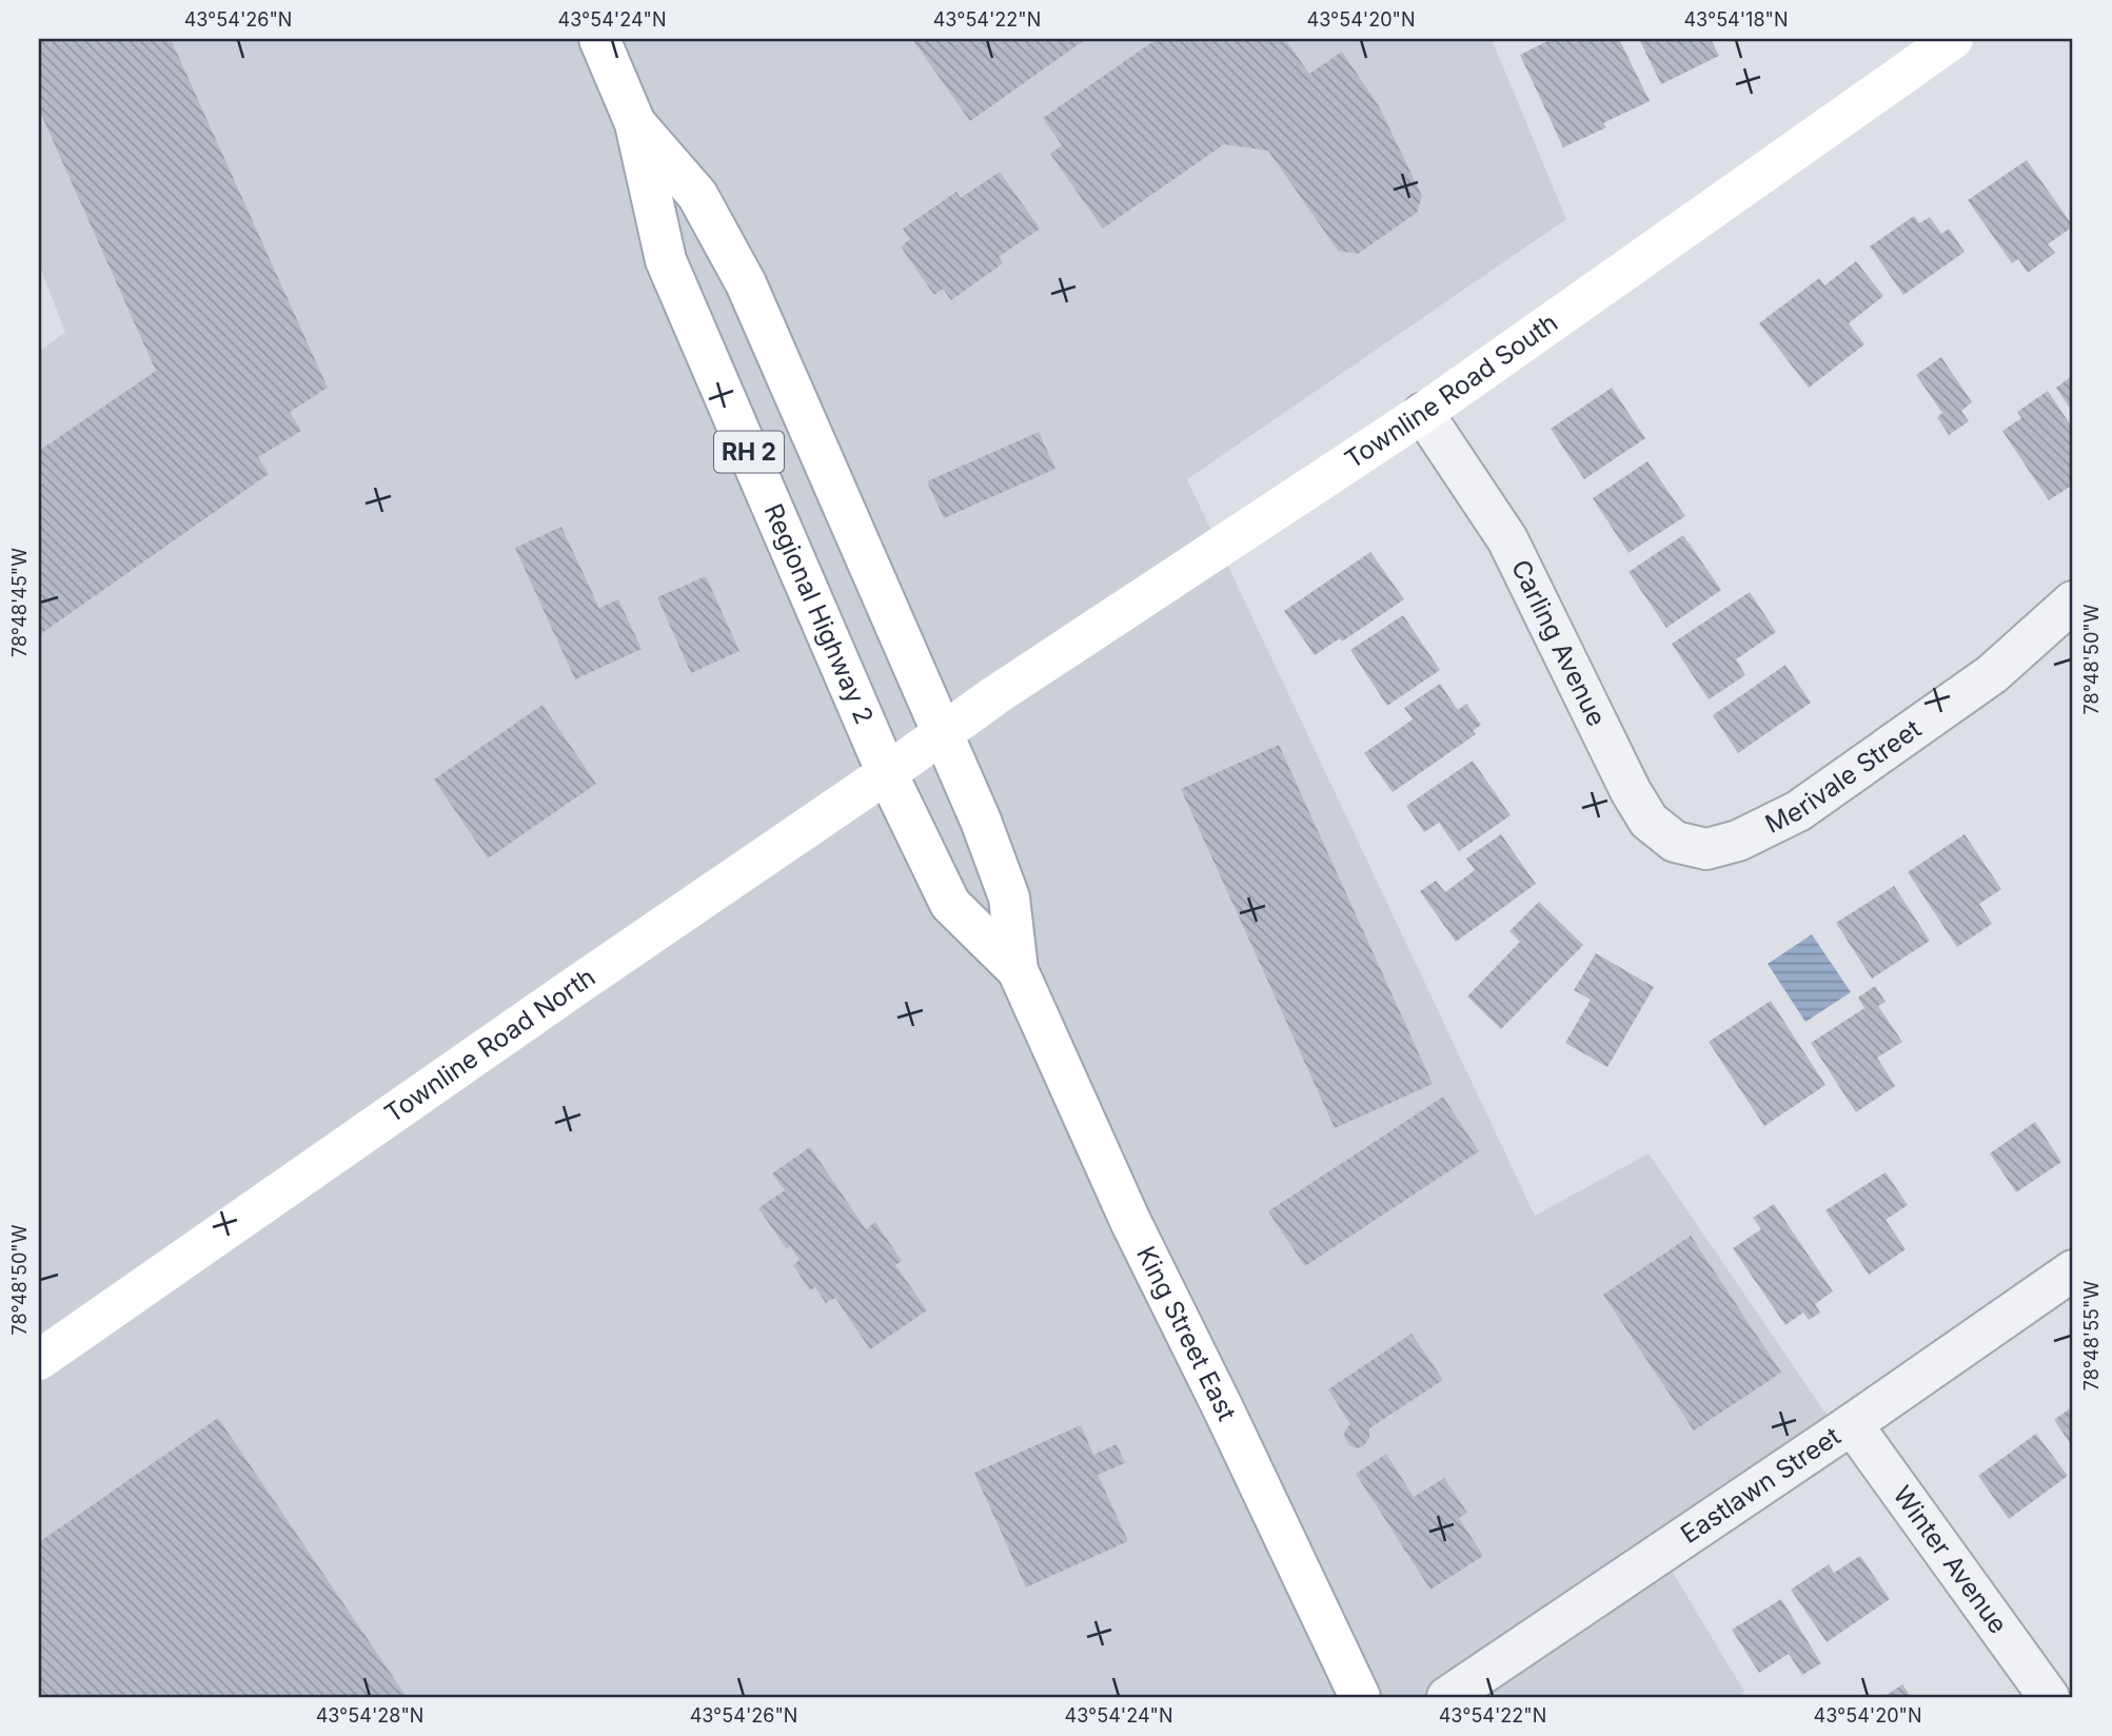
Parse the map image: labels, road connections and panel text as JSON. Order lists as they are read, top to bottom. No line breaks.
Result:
{"streets":{"main road":["Townline Road South","RH 2","Regional Highway 2","Townline Road North","King Street East"],"street":["Carling Avenue","Merivale Street","Eastlawn Street","Winter Avenue"]},"crossings":[["Townline Road South","Regional Highway 2"],["Townline Road South","Carling Avenue"],["Townline Road South","Townline Road North"],["Townline Road South","King Street East"],["Regional Highway 2","Townline Road North"],["Regional Highway 2","King Street East"],["Carling Avenue","Merivale Street"],["Townline Road North","King Street East"],["Eastlawn Street","Winter Avenue"]],"coordinates":["43°54'26\"N","43°54'24\"N","43°54'22\"N","43°54'20\"N","43°54'18\"N","78°48'45\"W","78°48'50\"W","78°48'55\"W","43°54'28\"N"]}
